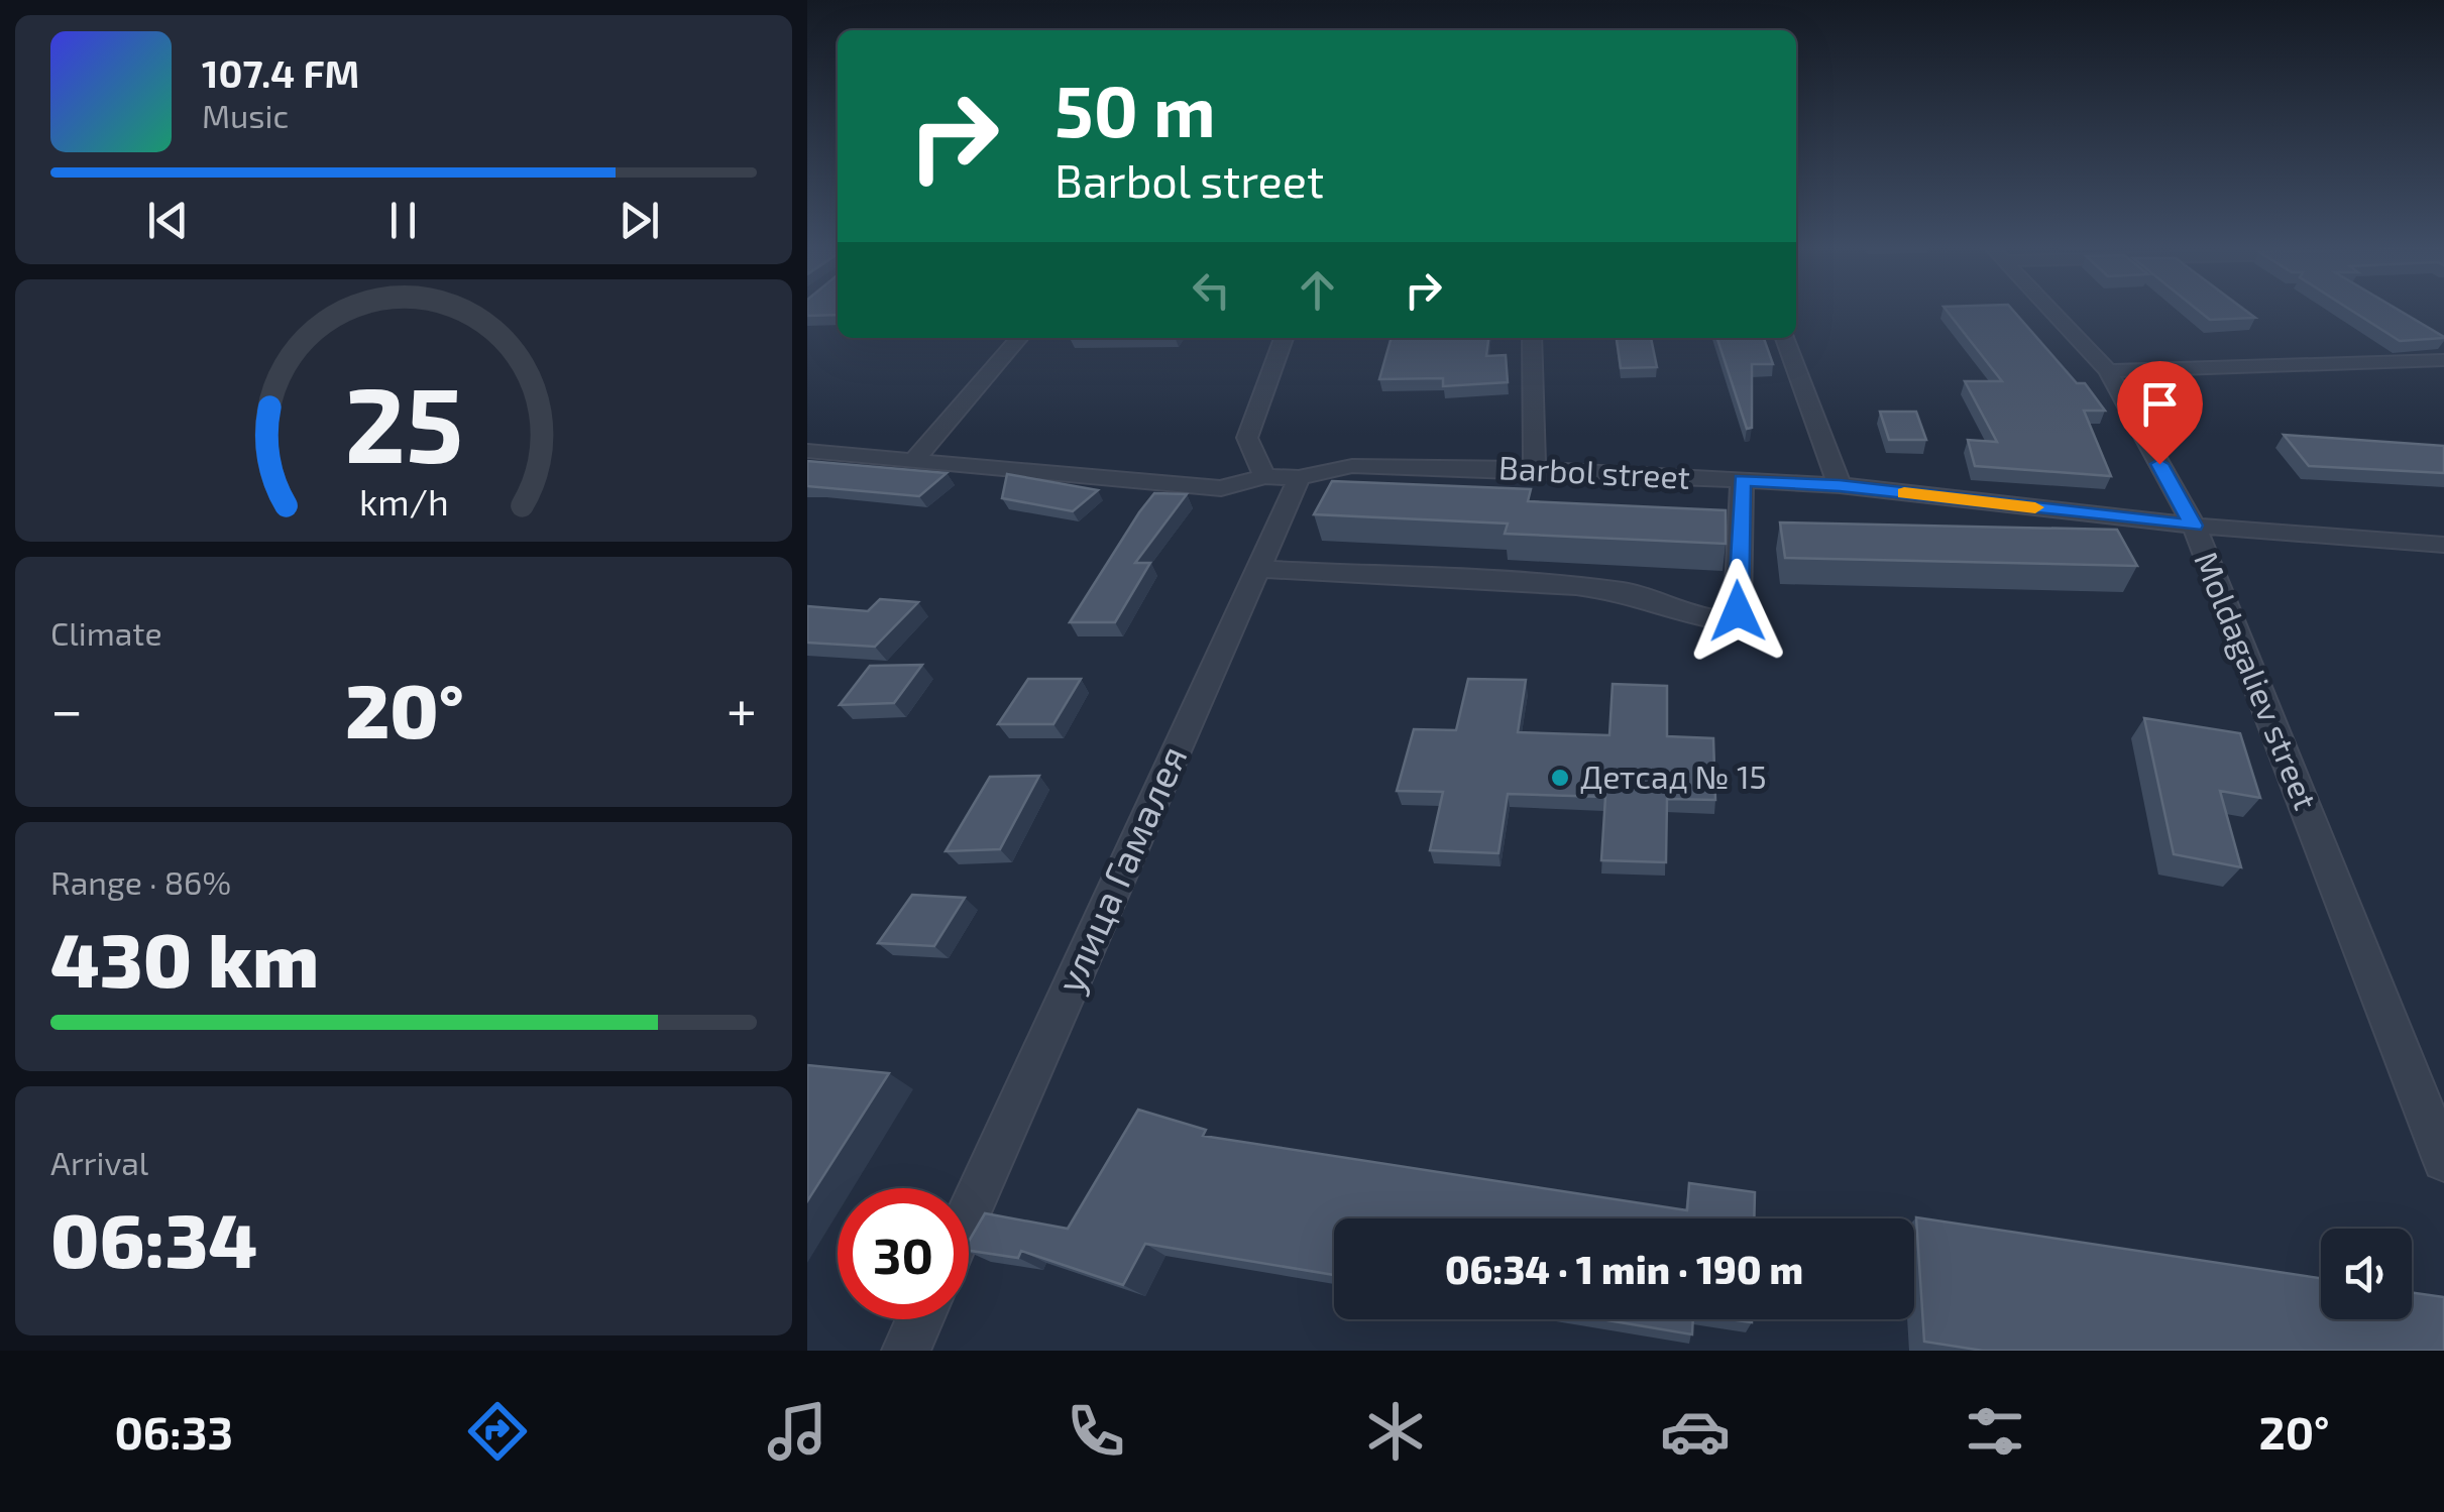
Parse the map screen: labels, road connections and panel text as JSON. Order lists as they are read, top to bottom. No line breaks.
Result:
{"streets":{"street":["Barbol street","Moldagaliev street","улица Гамалея"]},"crossings":[["Barbol street","Moldagaliev street"],["Barbol street","улица Гамалея"]],"places":["Детсад № 15"],"page":{"turn":["50 m","Barbol street"],"song":["107.4 FM","Music"],"tile":["Climate",["Range · 86%","430 km"],["Arrival","06:34"]],"heat":["−","20°","+"],"limit":"30","trip":"06:34 · 1 min · 190 m","tabs":["06:33","20°"],"gauge":["25","km/h"]}}
